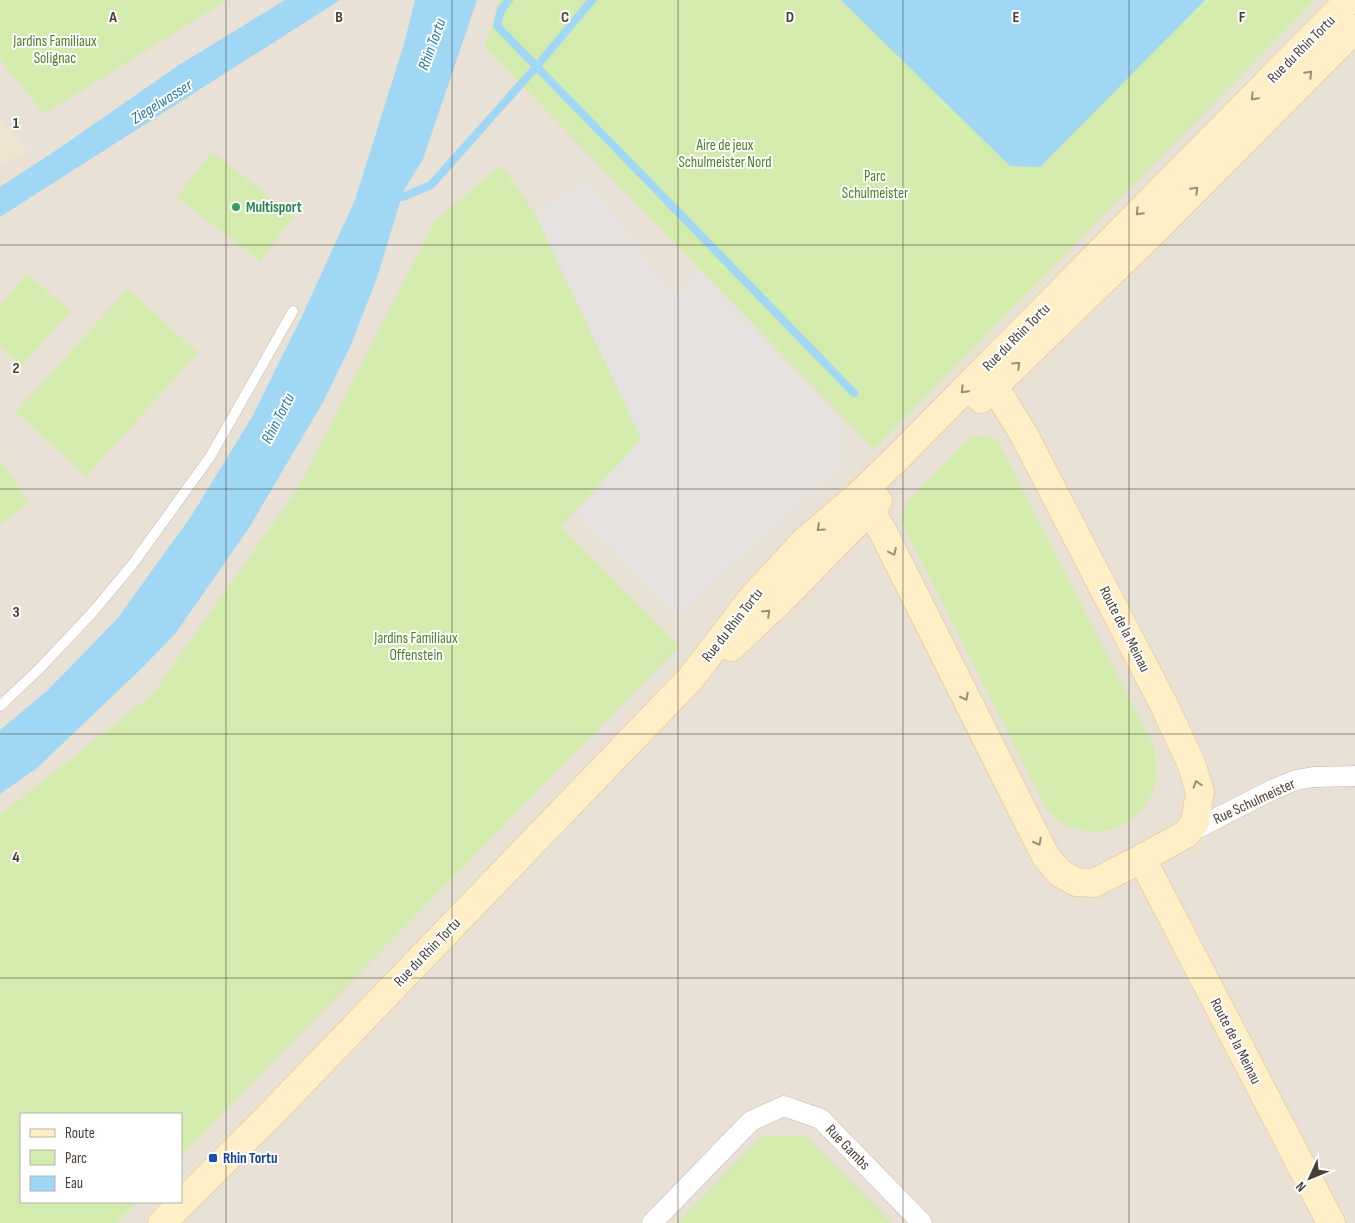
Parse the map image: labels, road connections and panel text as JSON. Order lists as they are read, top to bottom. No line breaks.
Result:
{"streets":{"street":["Rue du Rhin Tortu","Route de la Meinau","Rue Schulmeister","Rue Gambs"]},"crossings":[["Rue du Rhin Tortu","Route de la Meinau"],["Route de la Meinau","Rue Schulmeister"]],"one_way":["Route de la Meinau"],"water":["Rhin Tortu","Ziegelwasser"],"parks":["Jardins Familiaux Solignac","Aire de jeux Schulmeister Nord","Parc Schulmeister","Jardins Familiaux Offenstein"],"places":{"other":["Multisport"],"transit":["Rhin Tortu"]},"legend":["Route","Parc","Eau"],"north":"bottom left","grid":{"columns":["A","B","C","D","E","F"],"rows":["1","2","3","4"]}}
